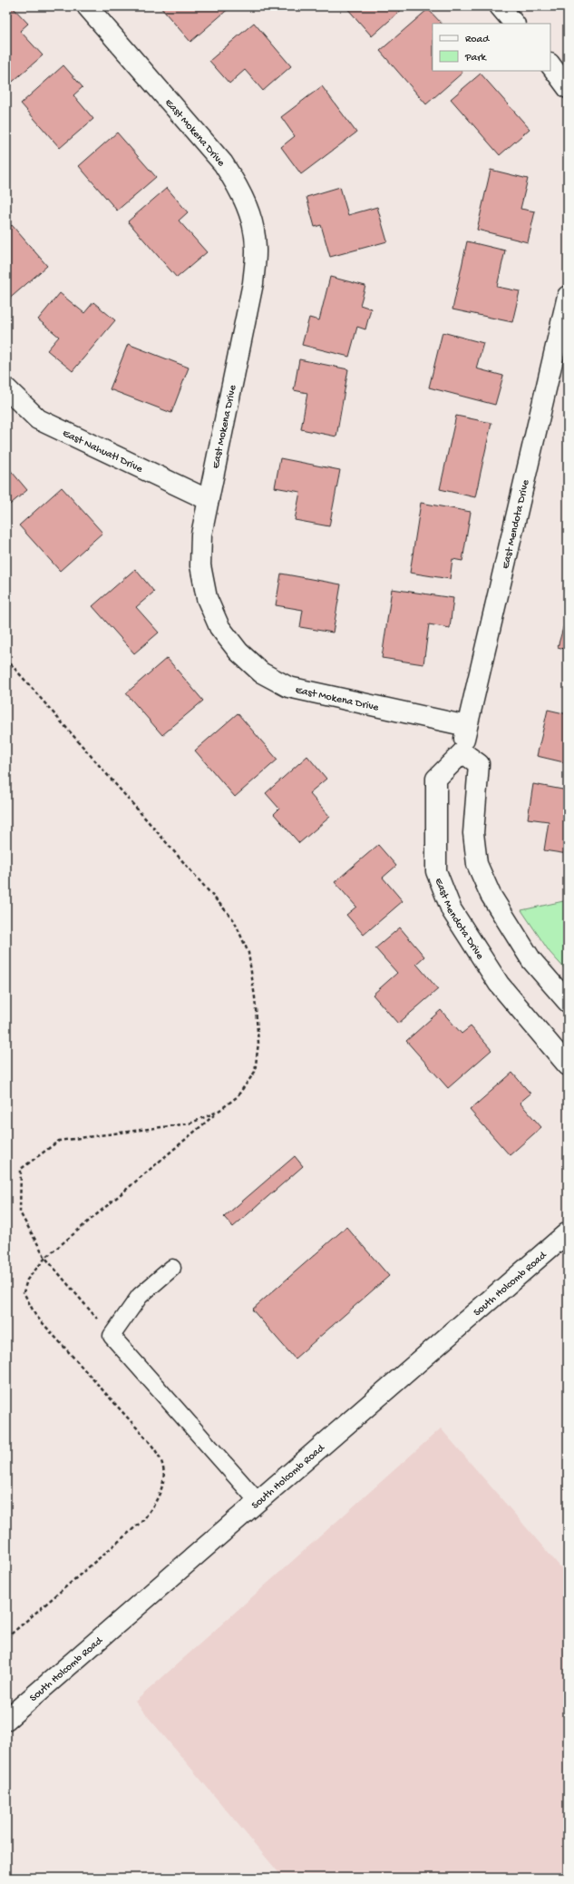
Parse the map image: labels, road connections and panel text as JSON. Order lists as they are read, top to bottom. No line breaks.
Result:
{"streets":{"street":["East Mokena Drive","East Nahuatl Drive","East Mendota Drive","South Holcomb Road"]},"crossings":[["East Mokena Drive","East Nahuatl Drive"],["East Mokena Drive","East Mendota Drive"]],"legend":["Road","Park"]}
